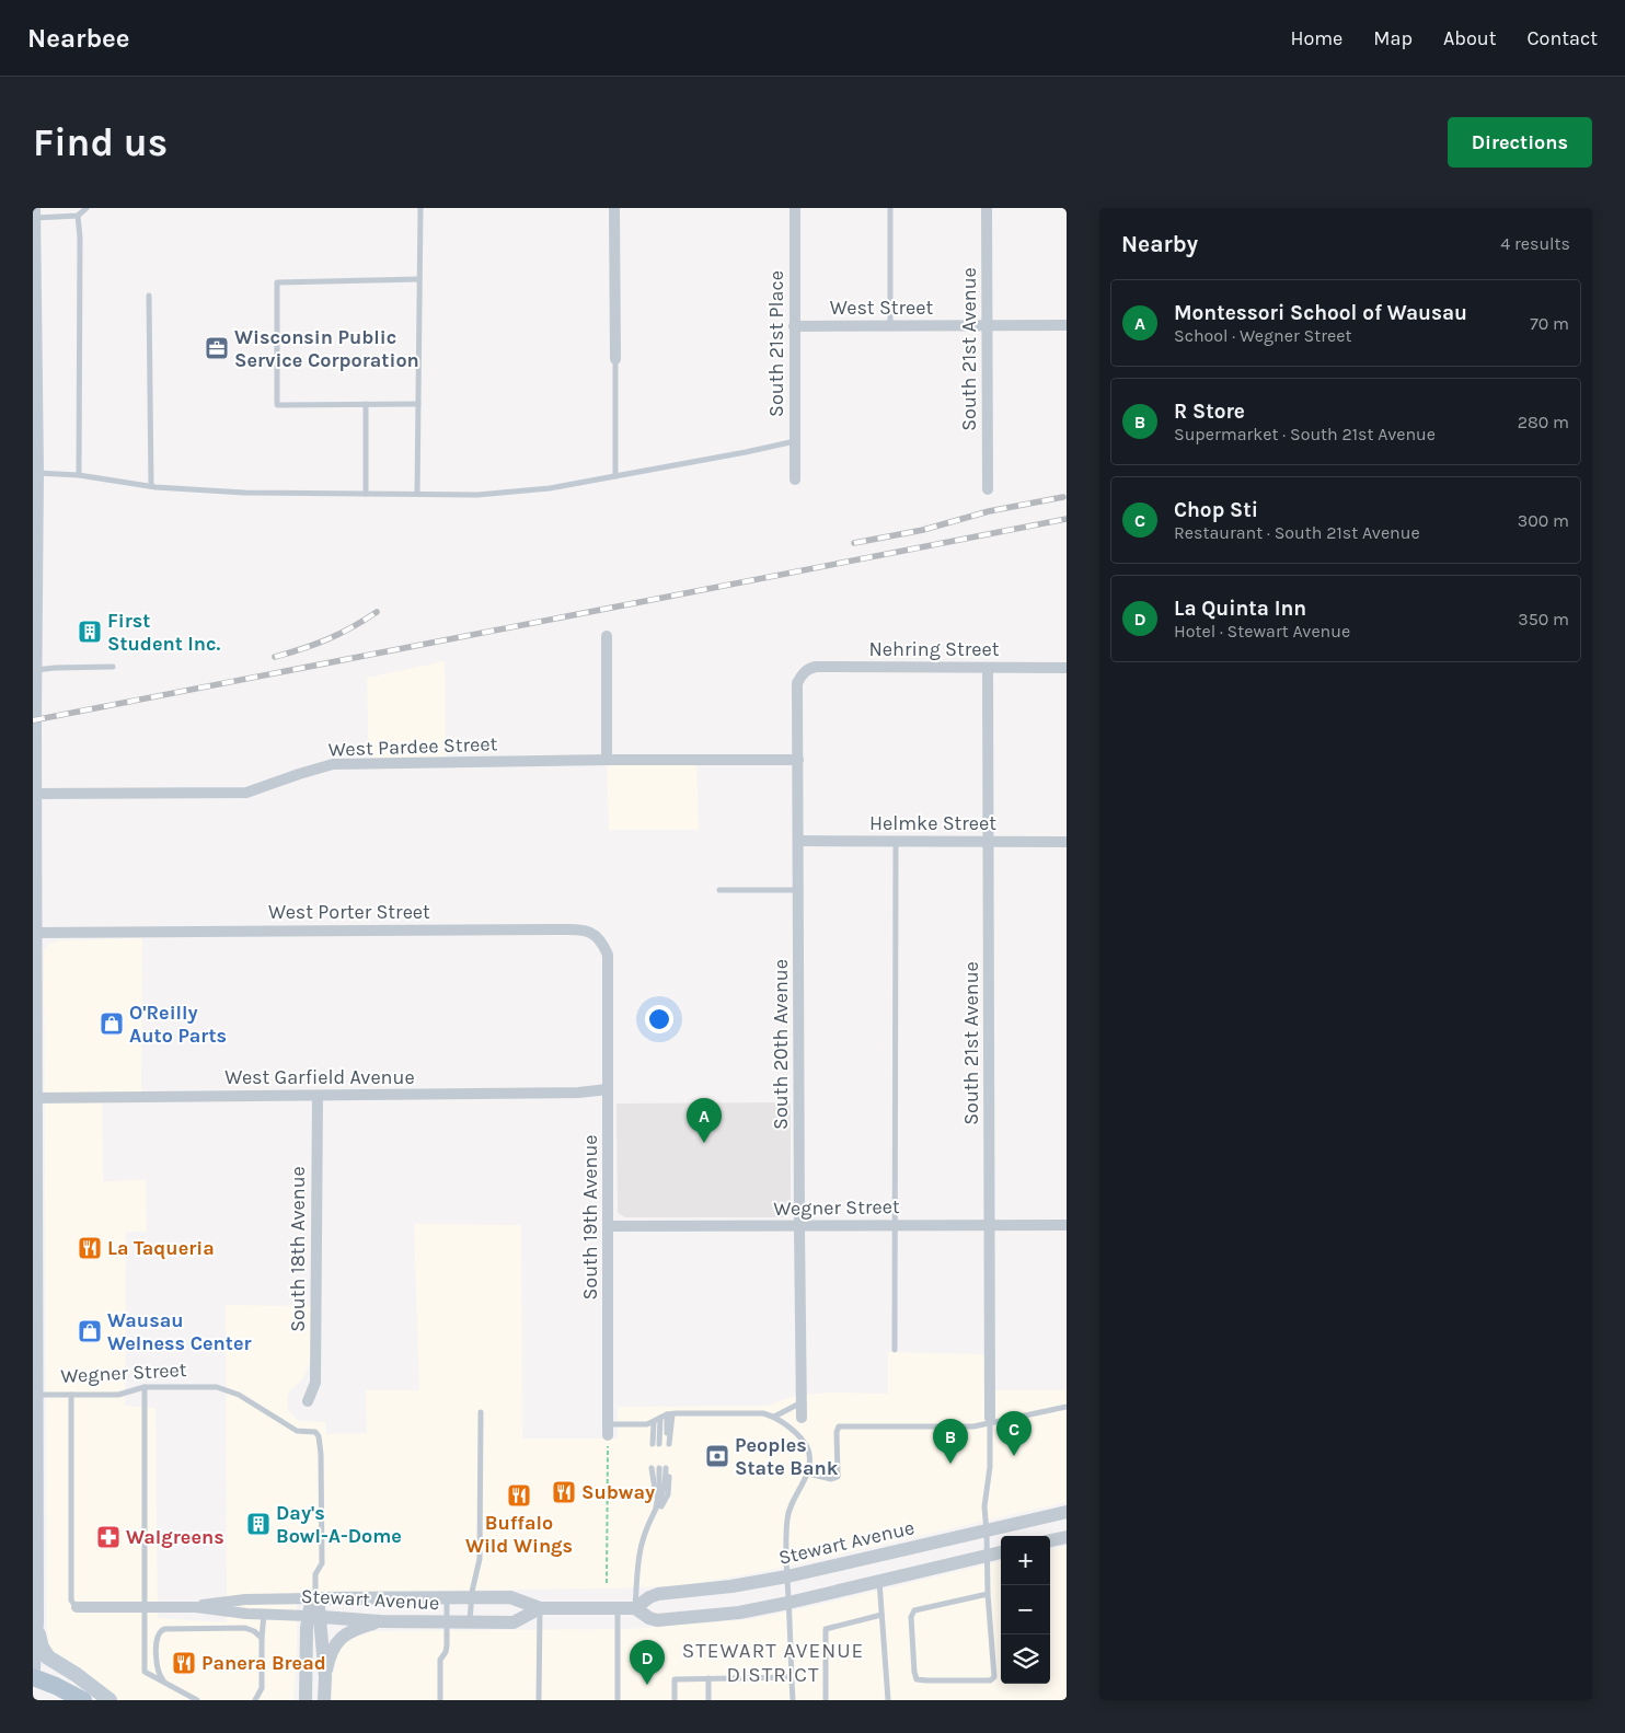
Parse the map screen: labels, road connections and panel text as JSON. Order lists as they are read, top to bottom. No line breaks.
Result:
{"streets":{"street":["West Street","South 21st Place","South 21st Avenue","Nehring Street","West Pardee Street","Helmke Street","West Porter Street","South 20th Avenue","West Garfield Avenue","Wegner Street","South 19th Avenue","South 18th Avenue","Stewart Avenue"]},"crossings":[["West Street","South 21st Place"],["West Street","South 21st Avenue"],["South 21st Avenue","Nehring Street"],["South 21st Avenue","Helmke Street"],["South 21st Avenue","Wegner Street"],["Nehring Street","South 20th Avenue"],["West Pardee Street","South 20th Avenue"],["Helmke Street","South 20th Avenue"],["West Porter Street","South 19th Avenue"],["South 20th Avenue","Wegner Street"],["West Garfield Avenue","South 19th Avenue"],["West Garfield Avenue","South 18th Avenue"],["Wegner Street","South 19th Avenue"],["Wegner Street","Stewart Avenue"]],"districts":["STEWART AVENUE DISTRICT"],"places":{"office":["Wisconsin Public Service Corporation"],"building":["First Student Inc.","Day's Bowl-A-Dome"],"shop":["O'Reilly Auto Parts","Wausau Welness Center"],"restaurant":["La Taqueria","Subway","Buffalo Wild Wings","Panera Bread"],"bank":["Peoples State Bank"],"pharmacy":["Walgreens"]},"page":{"header":"Nearbee","nav":["Home","Map","About","Contact"],"buttons":"Directions","title":"Find us","heading":["Nearby","4 results"],"list":[{"mark":"A","name":"Montessori School of Wausau","note":"School · Wegner Street","value":"70 m"},{"mark":"B","name":"R Store","note":"Supermarket · South 21st Avenue","value":"280 m"},{"mark":"C","name":"Chop Sti","note":"Restaurant · South 21st Avenue","value":"300 m"},{"mark":"D","name":"La Quinta Inn","note":"Hotel · Stewart Avenue","value":"350 m"}],"pins":["A","C","B","D"],"map_buttons":["+","−"]}}
